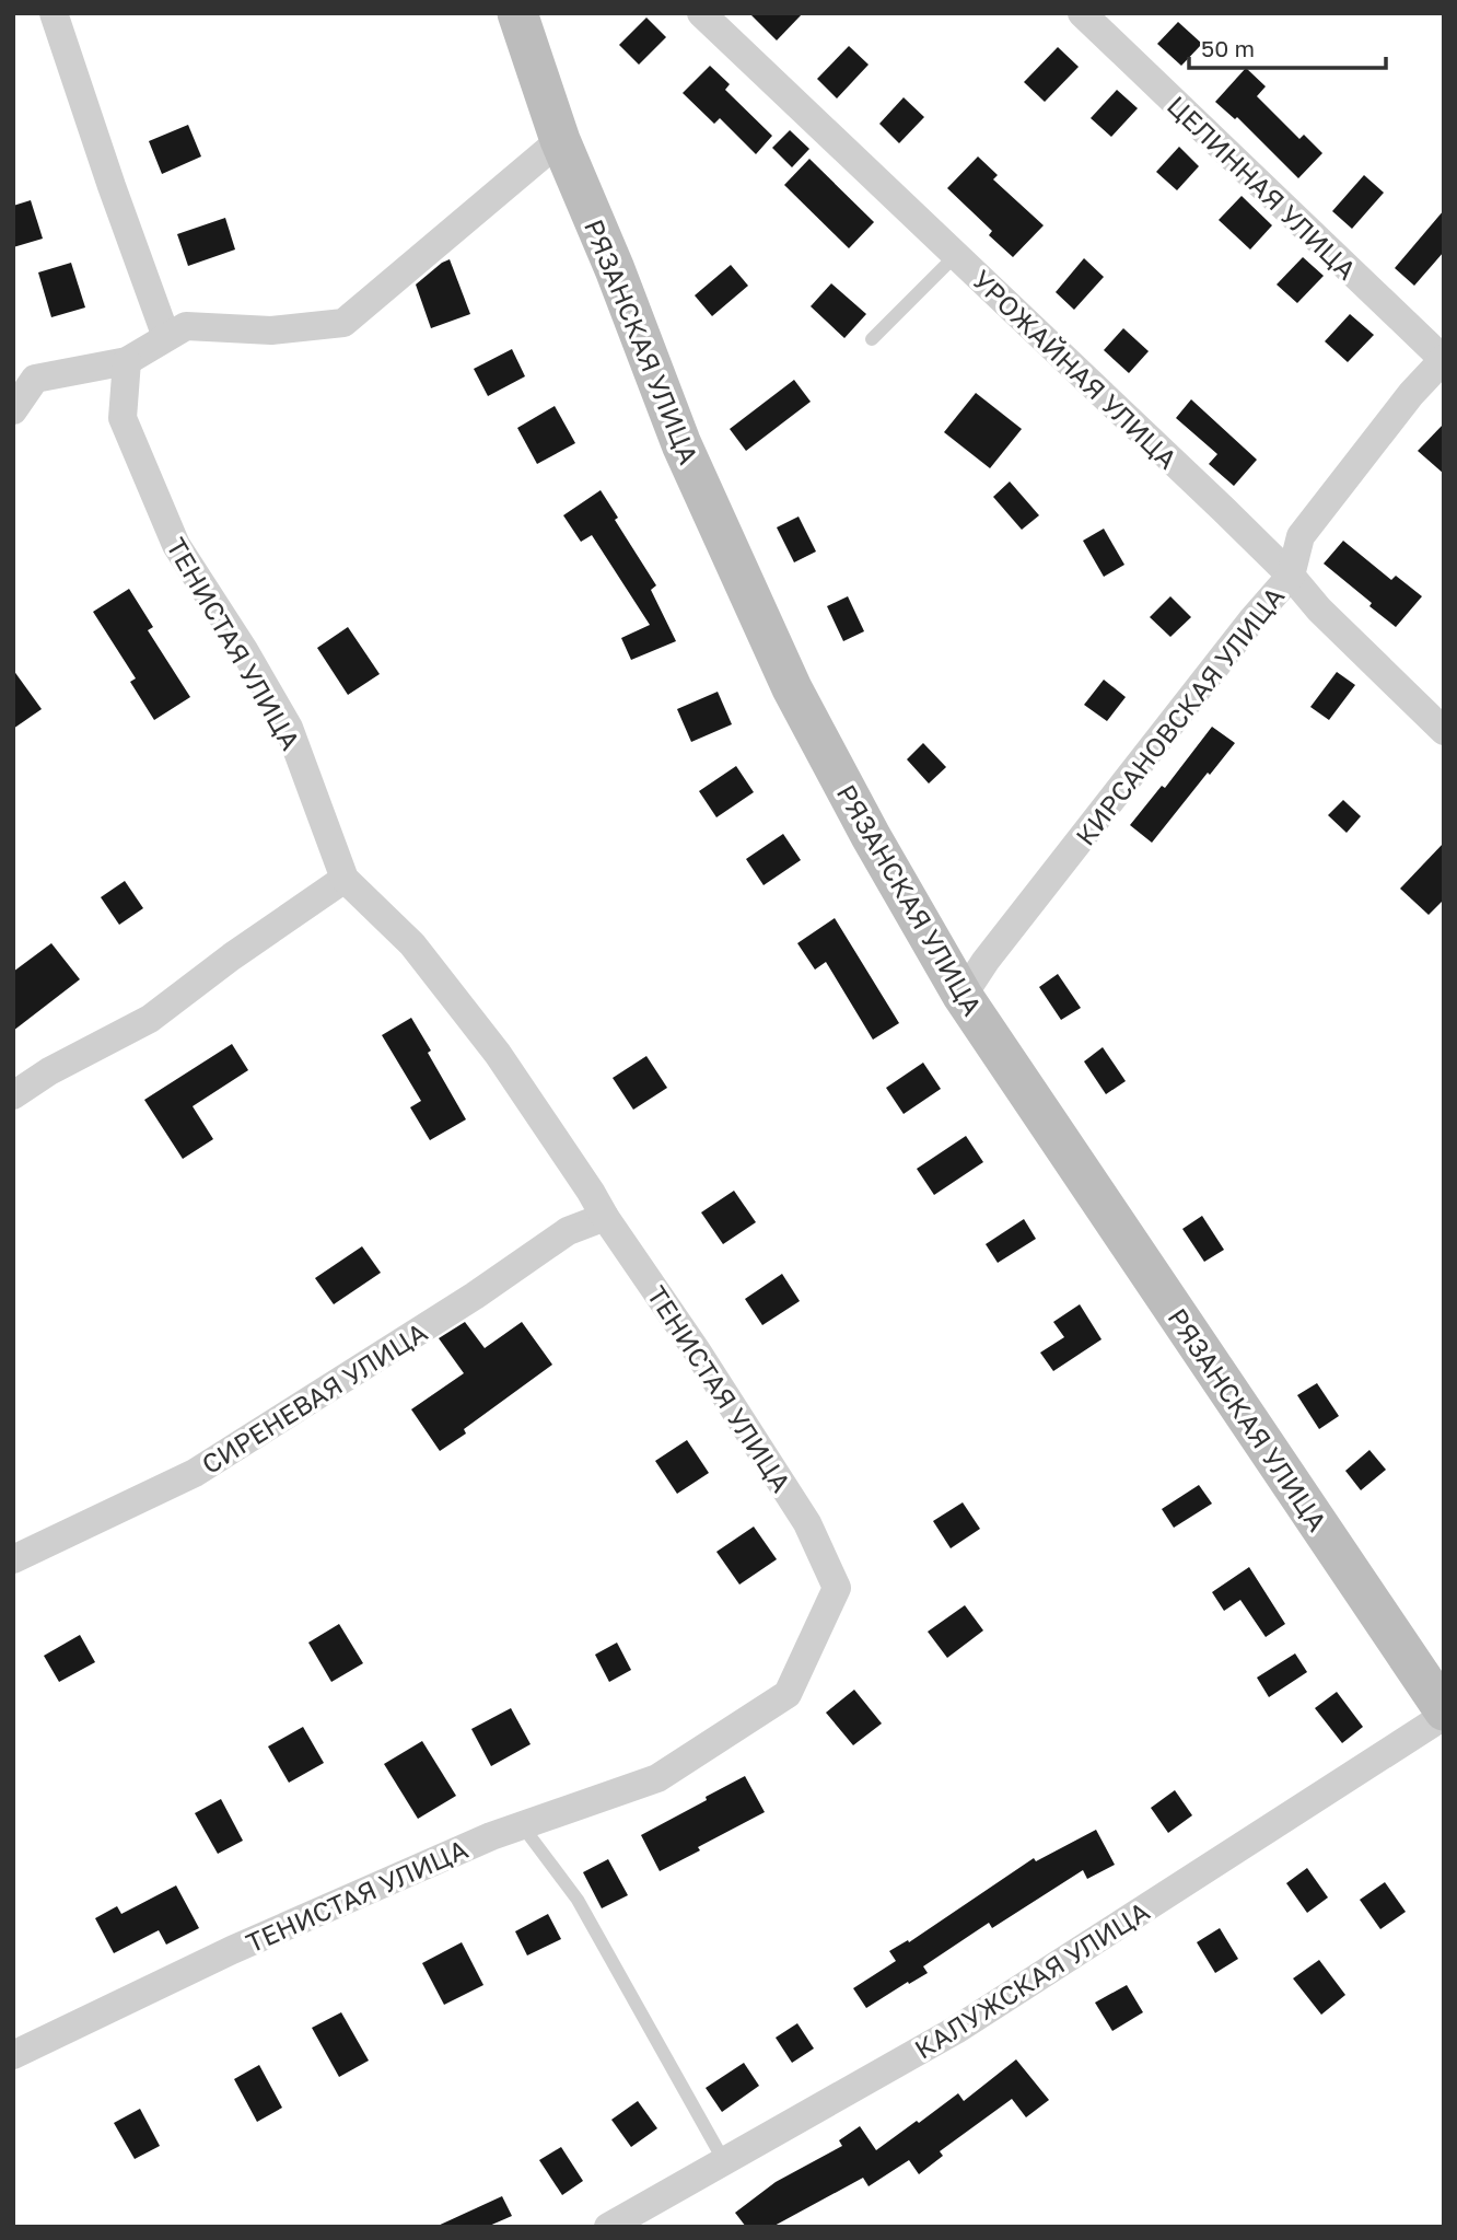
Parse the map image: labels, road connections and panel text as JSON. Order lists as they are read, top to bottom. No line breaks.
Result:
{"streets":{"main road":["РЯЗАНСКАЯ УЛИЦА"],"street":["ЦЕЛИННАЯ УЛИЦА","УРОЖАЙНАЯ УЛИЦА","ТЕНИСТАЯ УЛИЦА","КИРСАНОВСКАЯ УЛИЦА","СИРЕНЕВАЯ УЛИЦА","КАЛУЖСКАЯ УЛИЦА"]},"crossings":[["ЦЕЛИННАЯ УЛИЦА","КИРСАНОВСКАЯ УЛИЦА"],["РЯЗАНСКАЯ УЛИЦА","КИРСАНОВСКАЯ УЛИЦА"],["РЯЗАНСКАЯ УЛИЦА","КАЛУЖСКАЯ УЛИЦА"],["УРОЖАЙНАЯ УЛИЦА","КИРСАНОВСКАЯ УЛИЦА"],["ТЕНИСТАЯ УЛИЦА","СИРЕНЕВАЯ УЛИЦА"]],"scale_bar":"50 m"}
